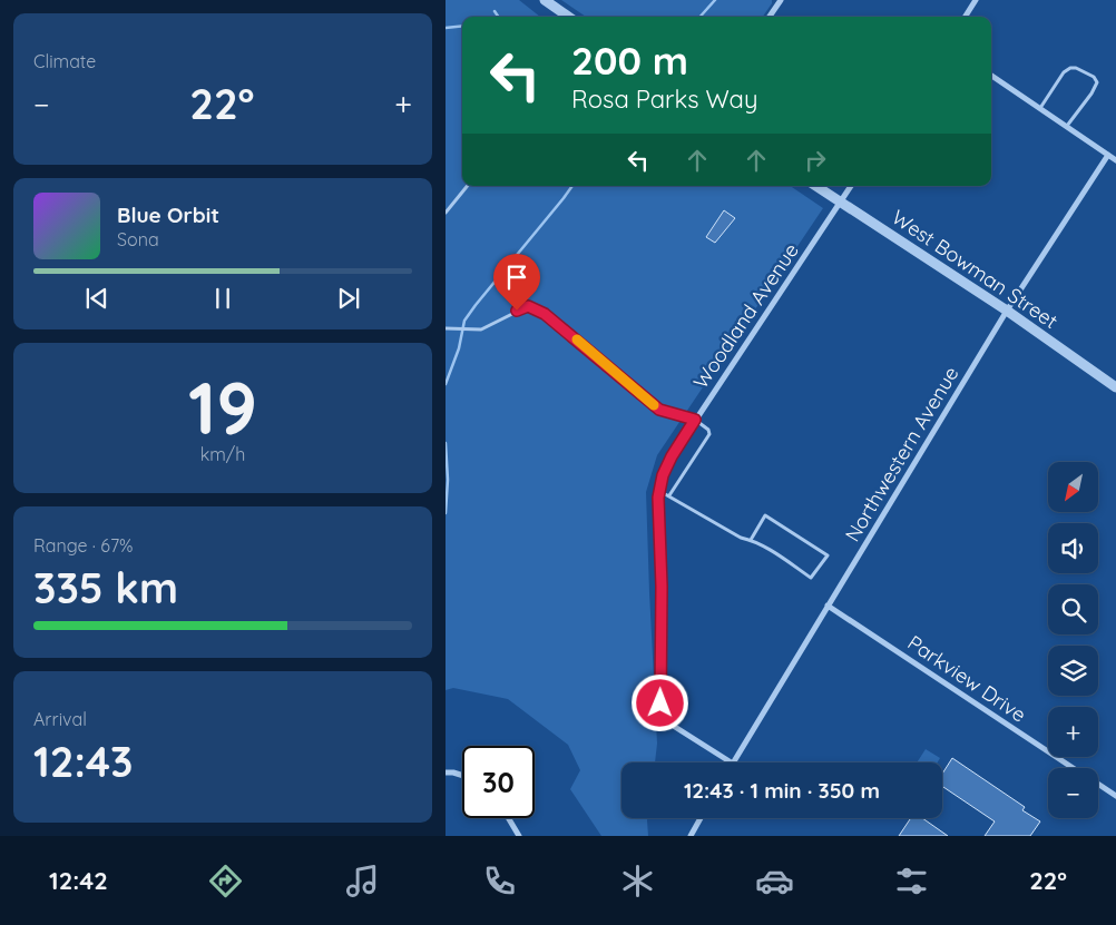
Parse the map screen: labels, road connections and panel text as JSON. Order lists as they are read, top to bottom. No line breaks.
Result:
{"streets":{"street":["West Bowman Street","Woodland Avenue","Northwestern Avenue","Parkview Drive"]},"crossings":[["West Bowman Street","Woodland Avenue"],["West Bowman Street","Northwestern Avenue"],["Northwestern Avenue","Parkview Drive"]],"north":"bottom left","page":{"tile":["Climate",["19","km/h"],["Range · 67%","335 km"],["Arrival","12:43"]],"turn":["200 m","Rosa Parks Way"],"heat":["−","22°","+"],"song":["Blue Orbit","Sona"],"map_buttons":["+","−"],"limit":"30","trip":"12:43 · 1 min · 350 m","tabs":["12:42","22°"]}}
